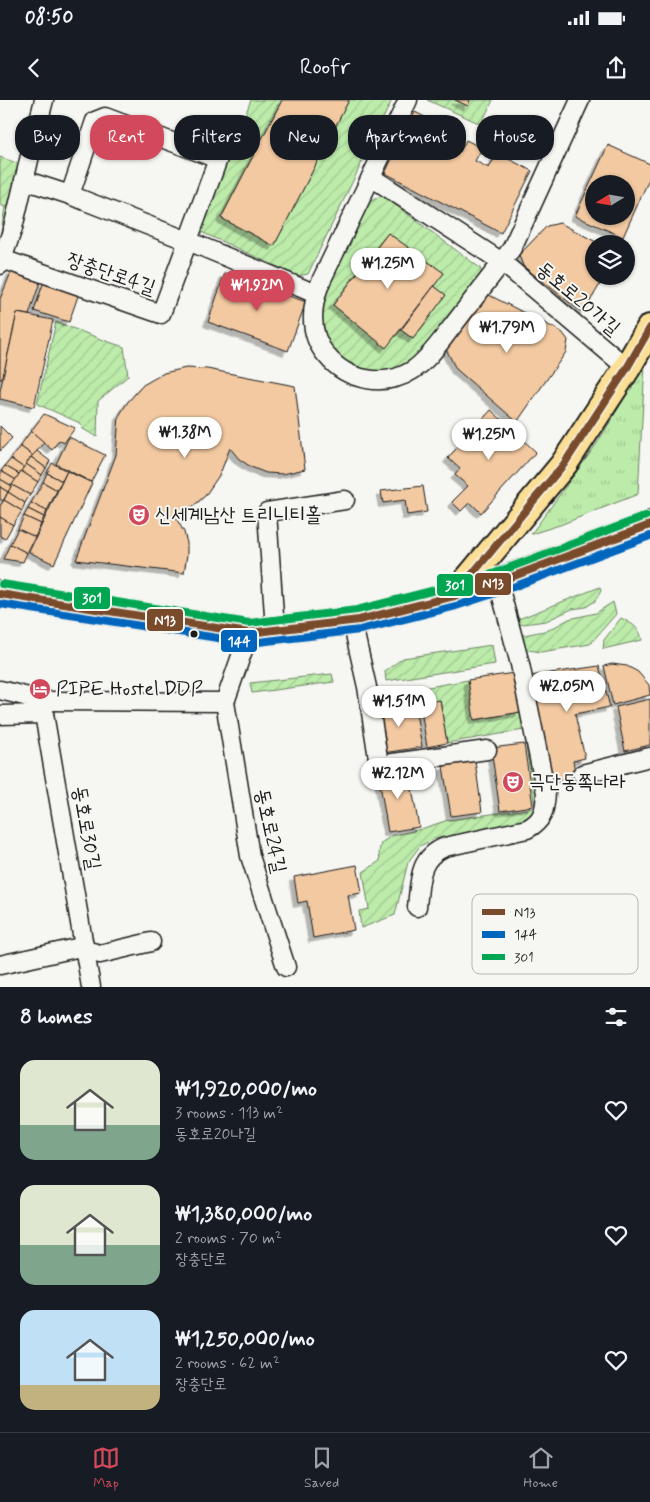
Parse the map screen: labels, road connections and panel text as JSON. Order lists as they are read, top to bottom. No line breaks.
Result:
{"streets":{"street":["장충단로4길","동호로20가길","동호로30길","동호로24길"]},"places":{"theatre":["신세계남산 트리니티홀","극단동쪽나라"],"hotel":["PIPE Hostel DDP"]},"lines":["transit line N13","transit line 301","transit line 144"],"legend":["N13","144","301"],"north":"left","page":{"status":"08:50","header":"Roofr","chip":["Buy","Rent","Filters","New","Apartment","House"],"price":["₩1.25M","₩1.92M","₩1.79M","₩1.38M","₩1.25M","₩2.05M","₩1.51M","₩2.12M"],"heading":"8 homes","list":[{"name":"₩1,920,000/mo","note":"3 rooms · 113 m² · 동호로20나길"},{"name":"₩1,380,000/mo","note":"2 rooms · 70 m² · 장충단로"},{"name":"₩1,250,000/mo","note":"2 rooms · 62 m² · 장충단로"}],"tabs":["Map","Saved","Home"]}}
